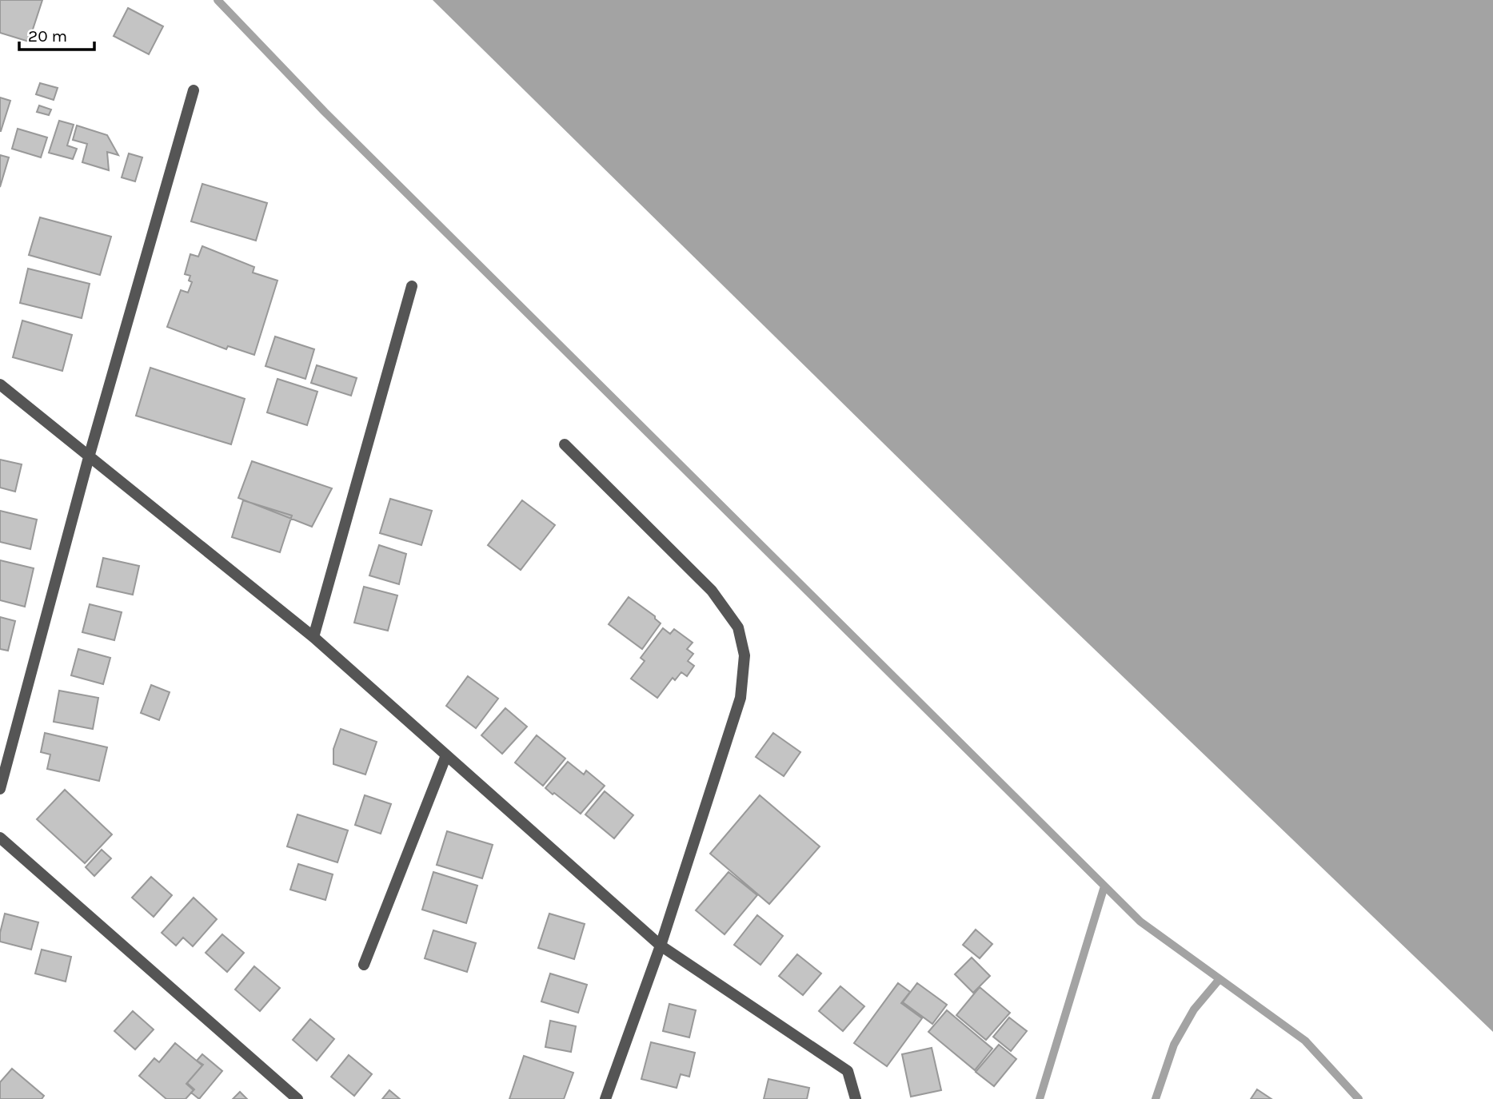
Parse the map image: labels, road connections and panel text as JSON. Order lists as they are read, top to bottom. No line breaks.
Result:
{"scale_bar":"20 m"}
